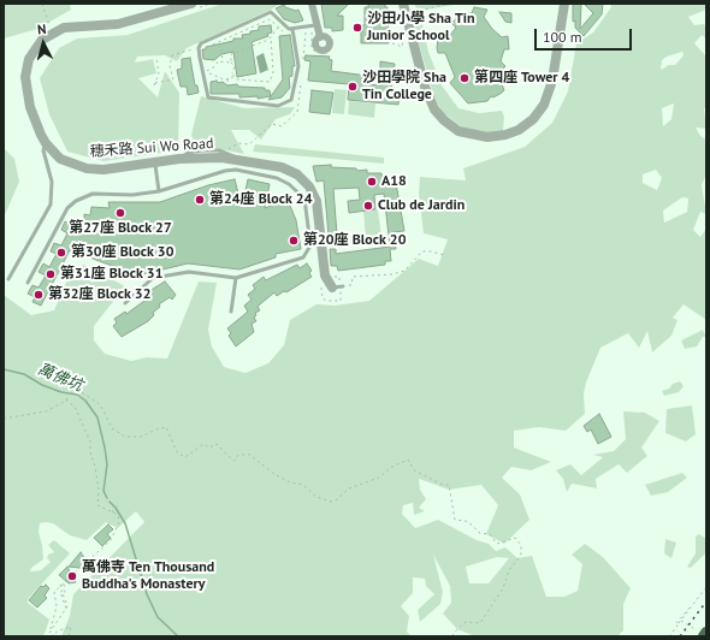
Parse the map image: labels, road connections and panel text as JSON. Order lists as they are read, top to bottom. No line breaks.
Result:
{"streets":{"street":["穗禾路 Sui Wo Road"]},"water":["萬佛坑"],"places":["沙田小學 Sha Tin Junior School","第四座 Tower 4","沙田學院 Sha Tin College","A18","第24座 Block 24","Club de Jardin","第27座 Block 27","第20座 Block 20","第30座 Block 30","第31座 Block 31","第32座 Block 32","萬佛寺 Ten Thousand Buddha's Monastery"],"scale_bar":"100 m","north":"top"}
